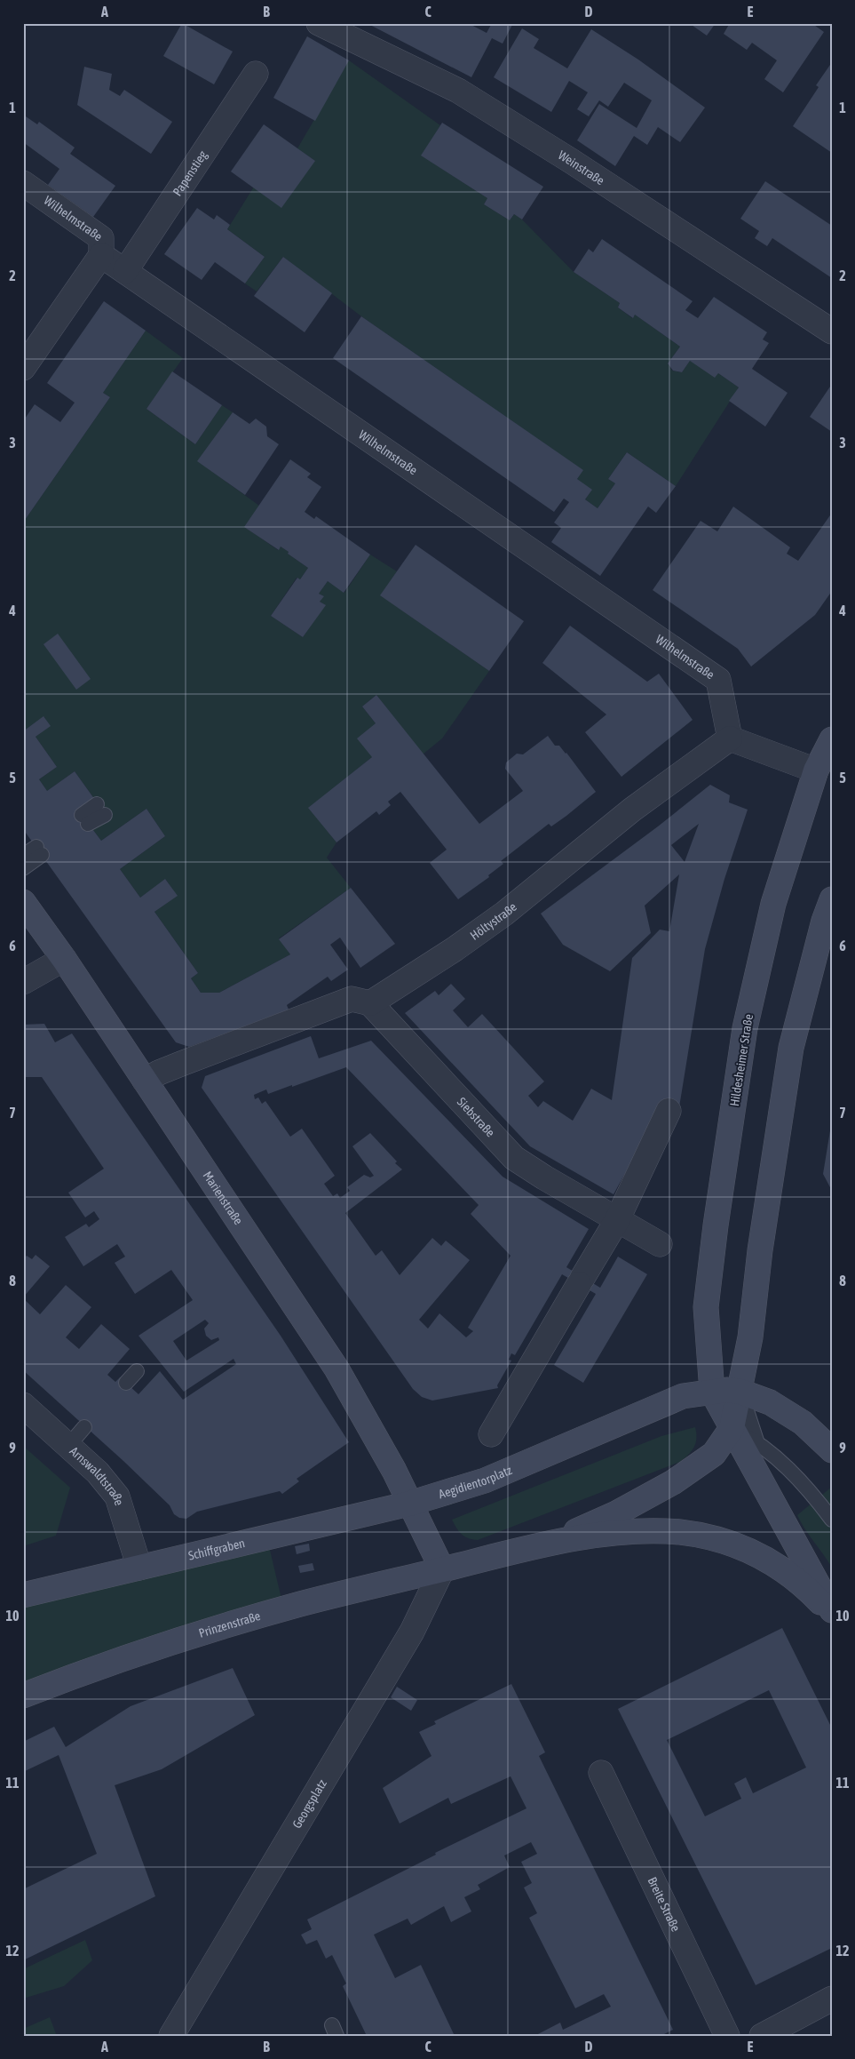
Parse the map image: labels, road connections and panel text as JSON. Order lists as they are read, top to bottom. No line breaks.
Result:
{"streets":{"main road":["Hildesheimer Straße","Marienstraße","Aegidientorplatz","Schiffgraben","Prinzenstraße"],"street":["Weinstraße","Papenstieg","Wilhelmstraße","Höltystraße","Siebstraße","Arnswaldtstraße","Georgsplatz","Breite Straße"]},"crossings":[["Papenstieg","Wilhelmstraße"],["Wilhelmstraße","Höltystraße"],["Höltystraße","Siebstraße"],["Hildesheimer Straße","Aegidientorplatz"],["Marienstraße","Aegidientorplatz"],["Marienstraße","Schiffgraben"],["Arnswaldtstraße","Schiffgraben"],["Aegidientorplatz","Schiffgraben"],["Prinzenstraße","Georgsplatz"]],"grid":{"columns":["A","B","C","D","E"],"rows":["1","2","3","4","5","6","7","8","9","10","11","12"]}}
